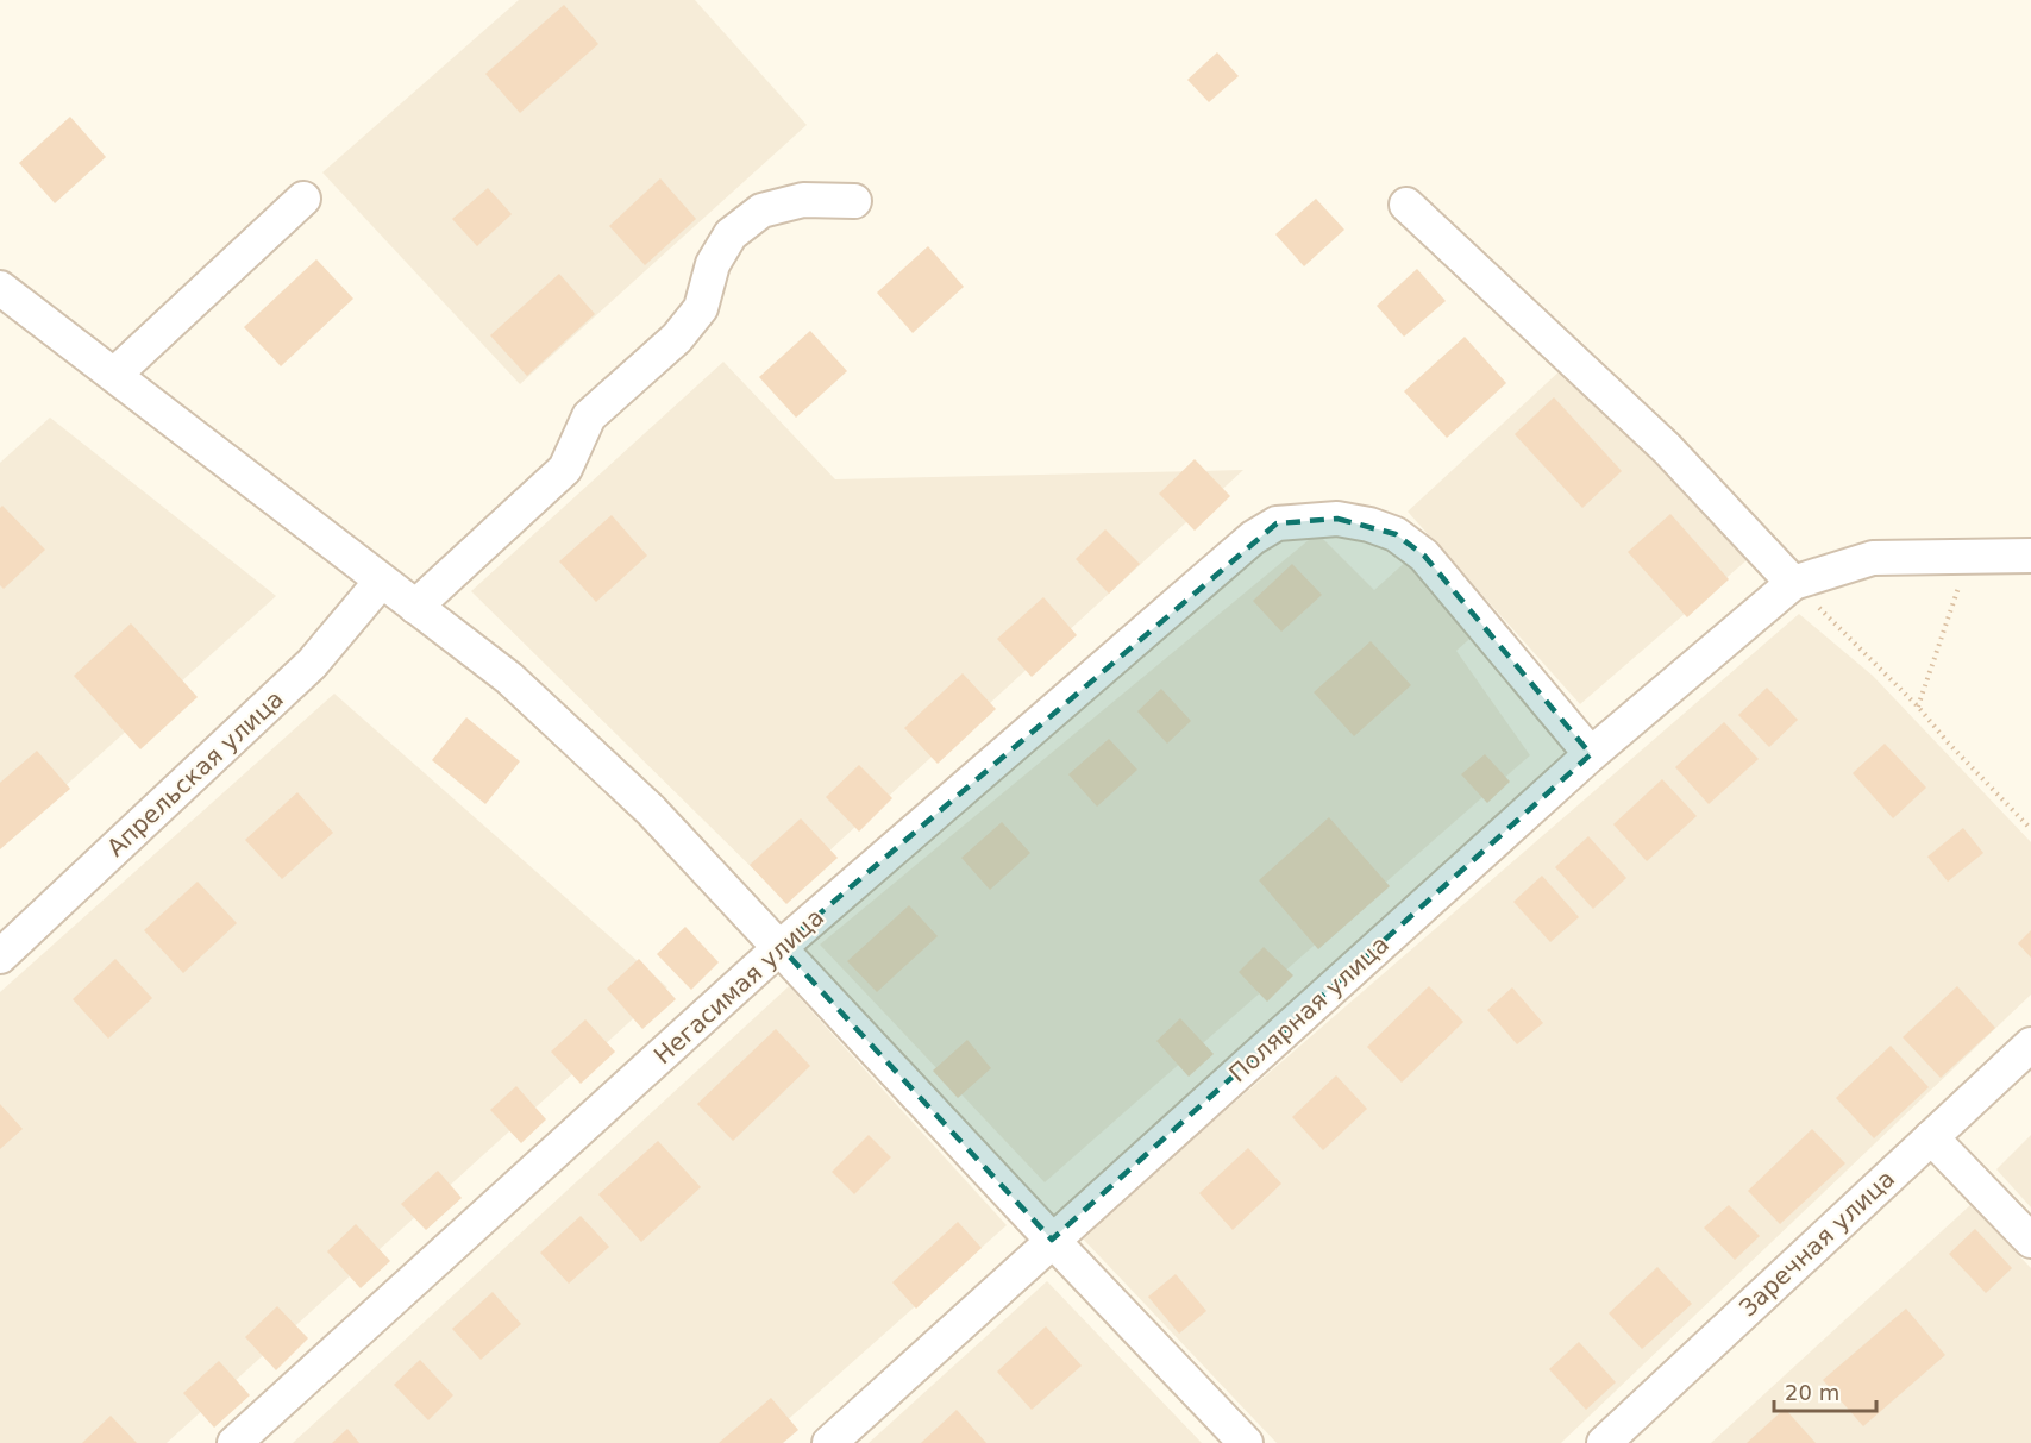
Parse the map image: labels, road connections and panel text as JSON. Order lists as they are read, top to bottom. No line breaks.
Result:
{"streets":{"street":["Апрельская улица","Негасимая улица","Полярная улица","Заречная улица"]},"crossings":[["Негасимая улица","Полярная улица"]],"scale_bar":"20 m"}
